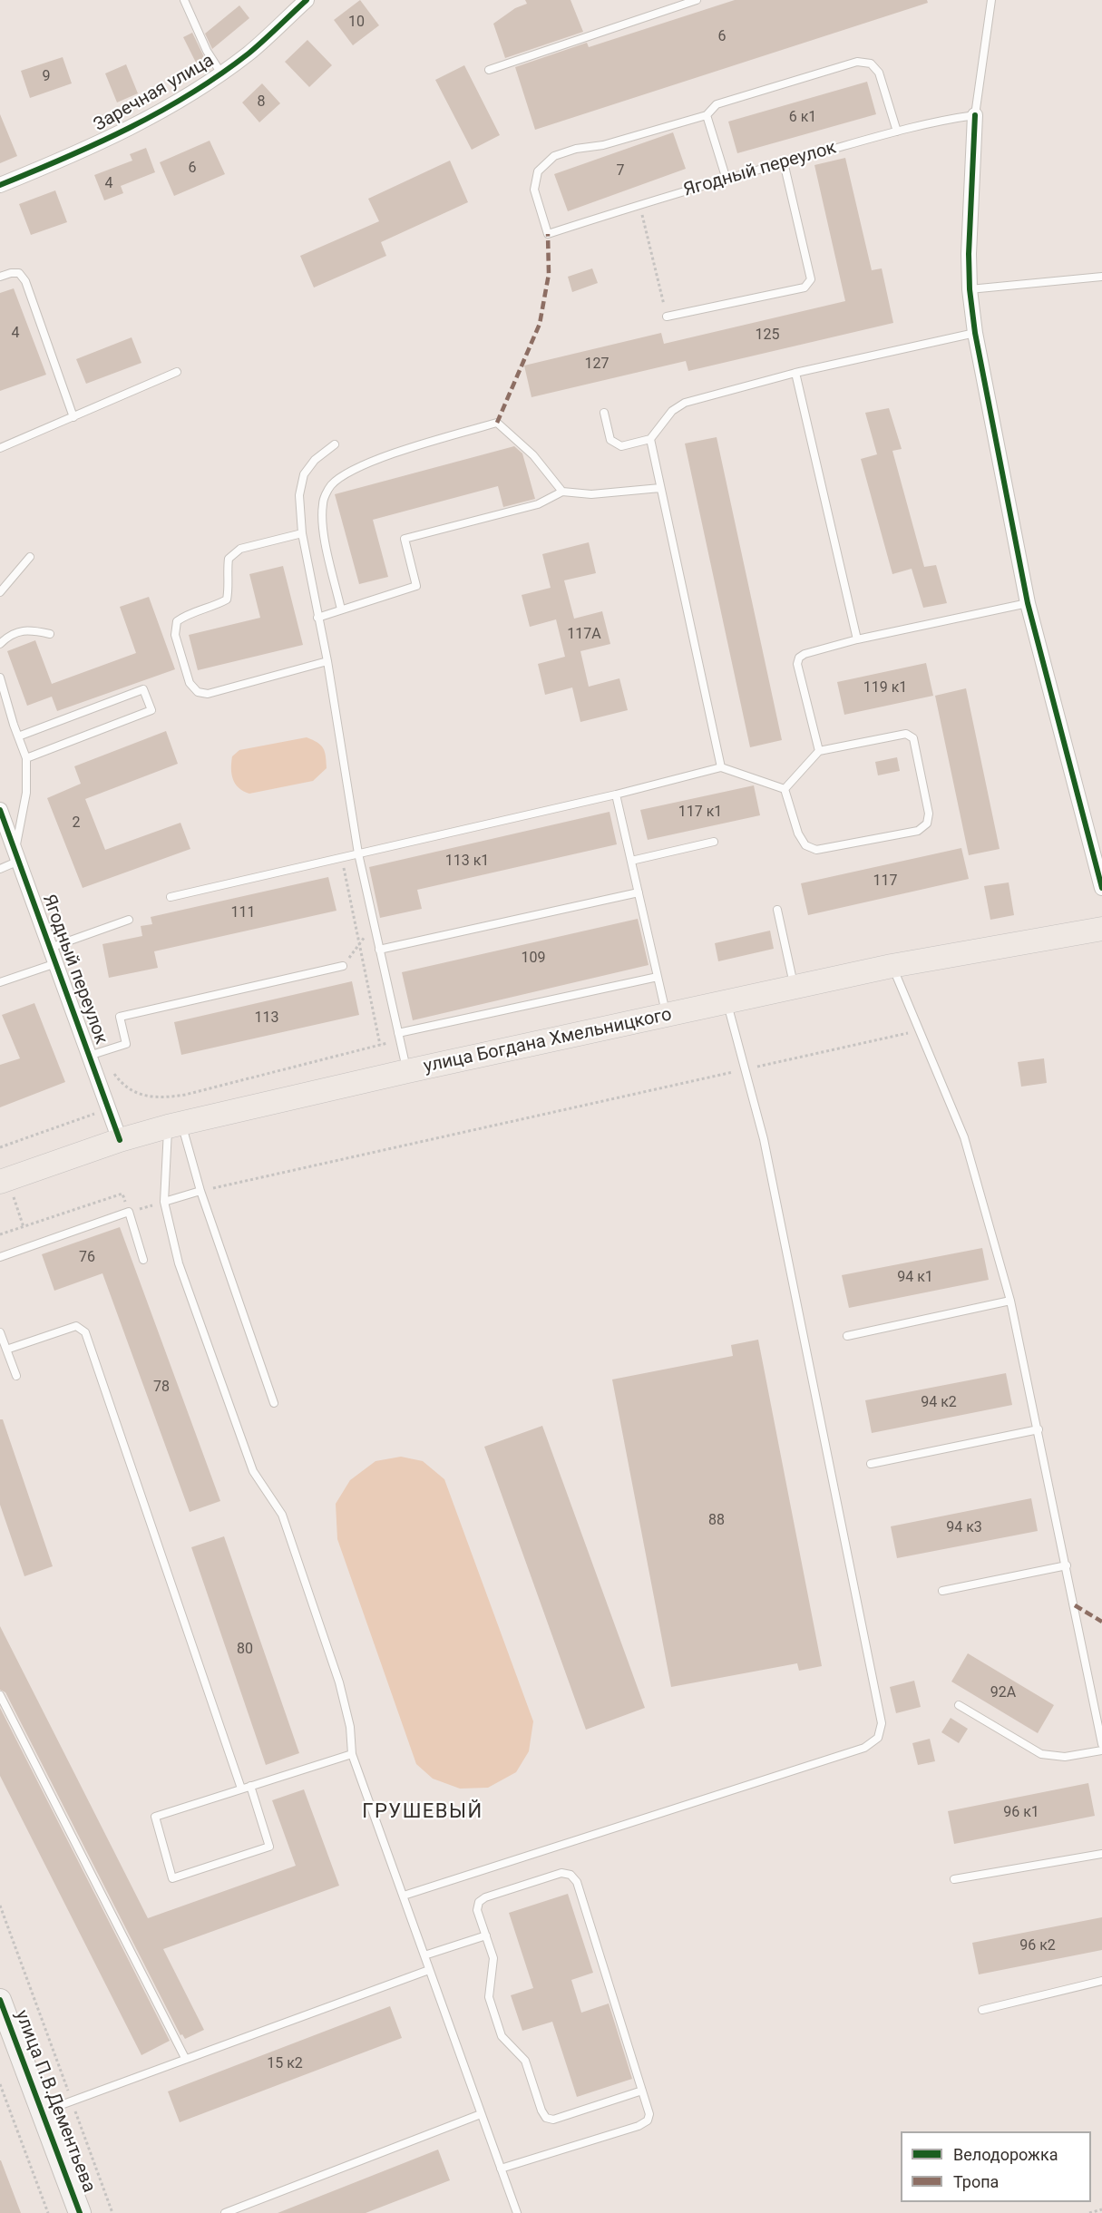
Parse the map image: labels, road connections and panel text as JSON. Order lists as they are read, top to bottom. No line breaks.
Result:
{"streets":{"main road":["улица Богдана Хмельницкого"],"street":["Заречная улица","Ягодный переулок","улица П.В.Дементьева"]},"crossings":[["Ягодный переулок","улица Богдана Хмельницкого"]],"districts":["ГРУШЕВЫЙ"],"house_numbers":["10","6","9","8","6 к1","6","7","4","4","125","127","117А","119 к1","117 к1","2","113 к1","117","111","109","113","76","94 к1","78","94 к2","88","94 к3","80","92А","96 к1","96 к2","15 к2"],"legend":["Велодорожка","Тропа"]}
